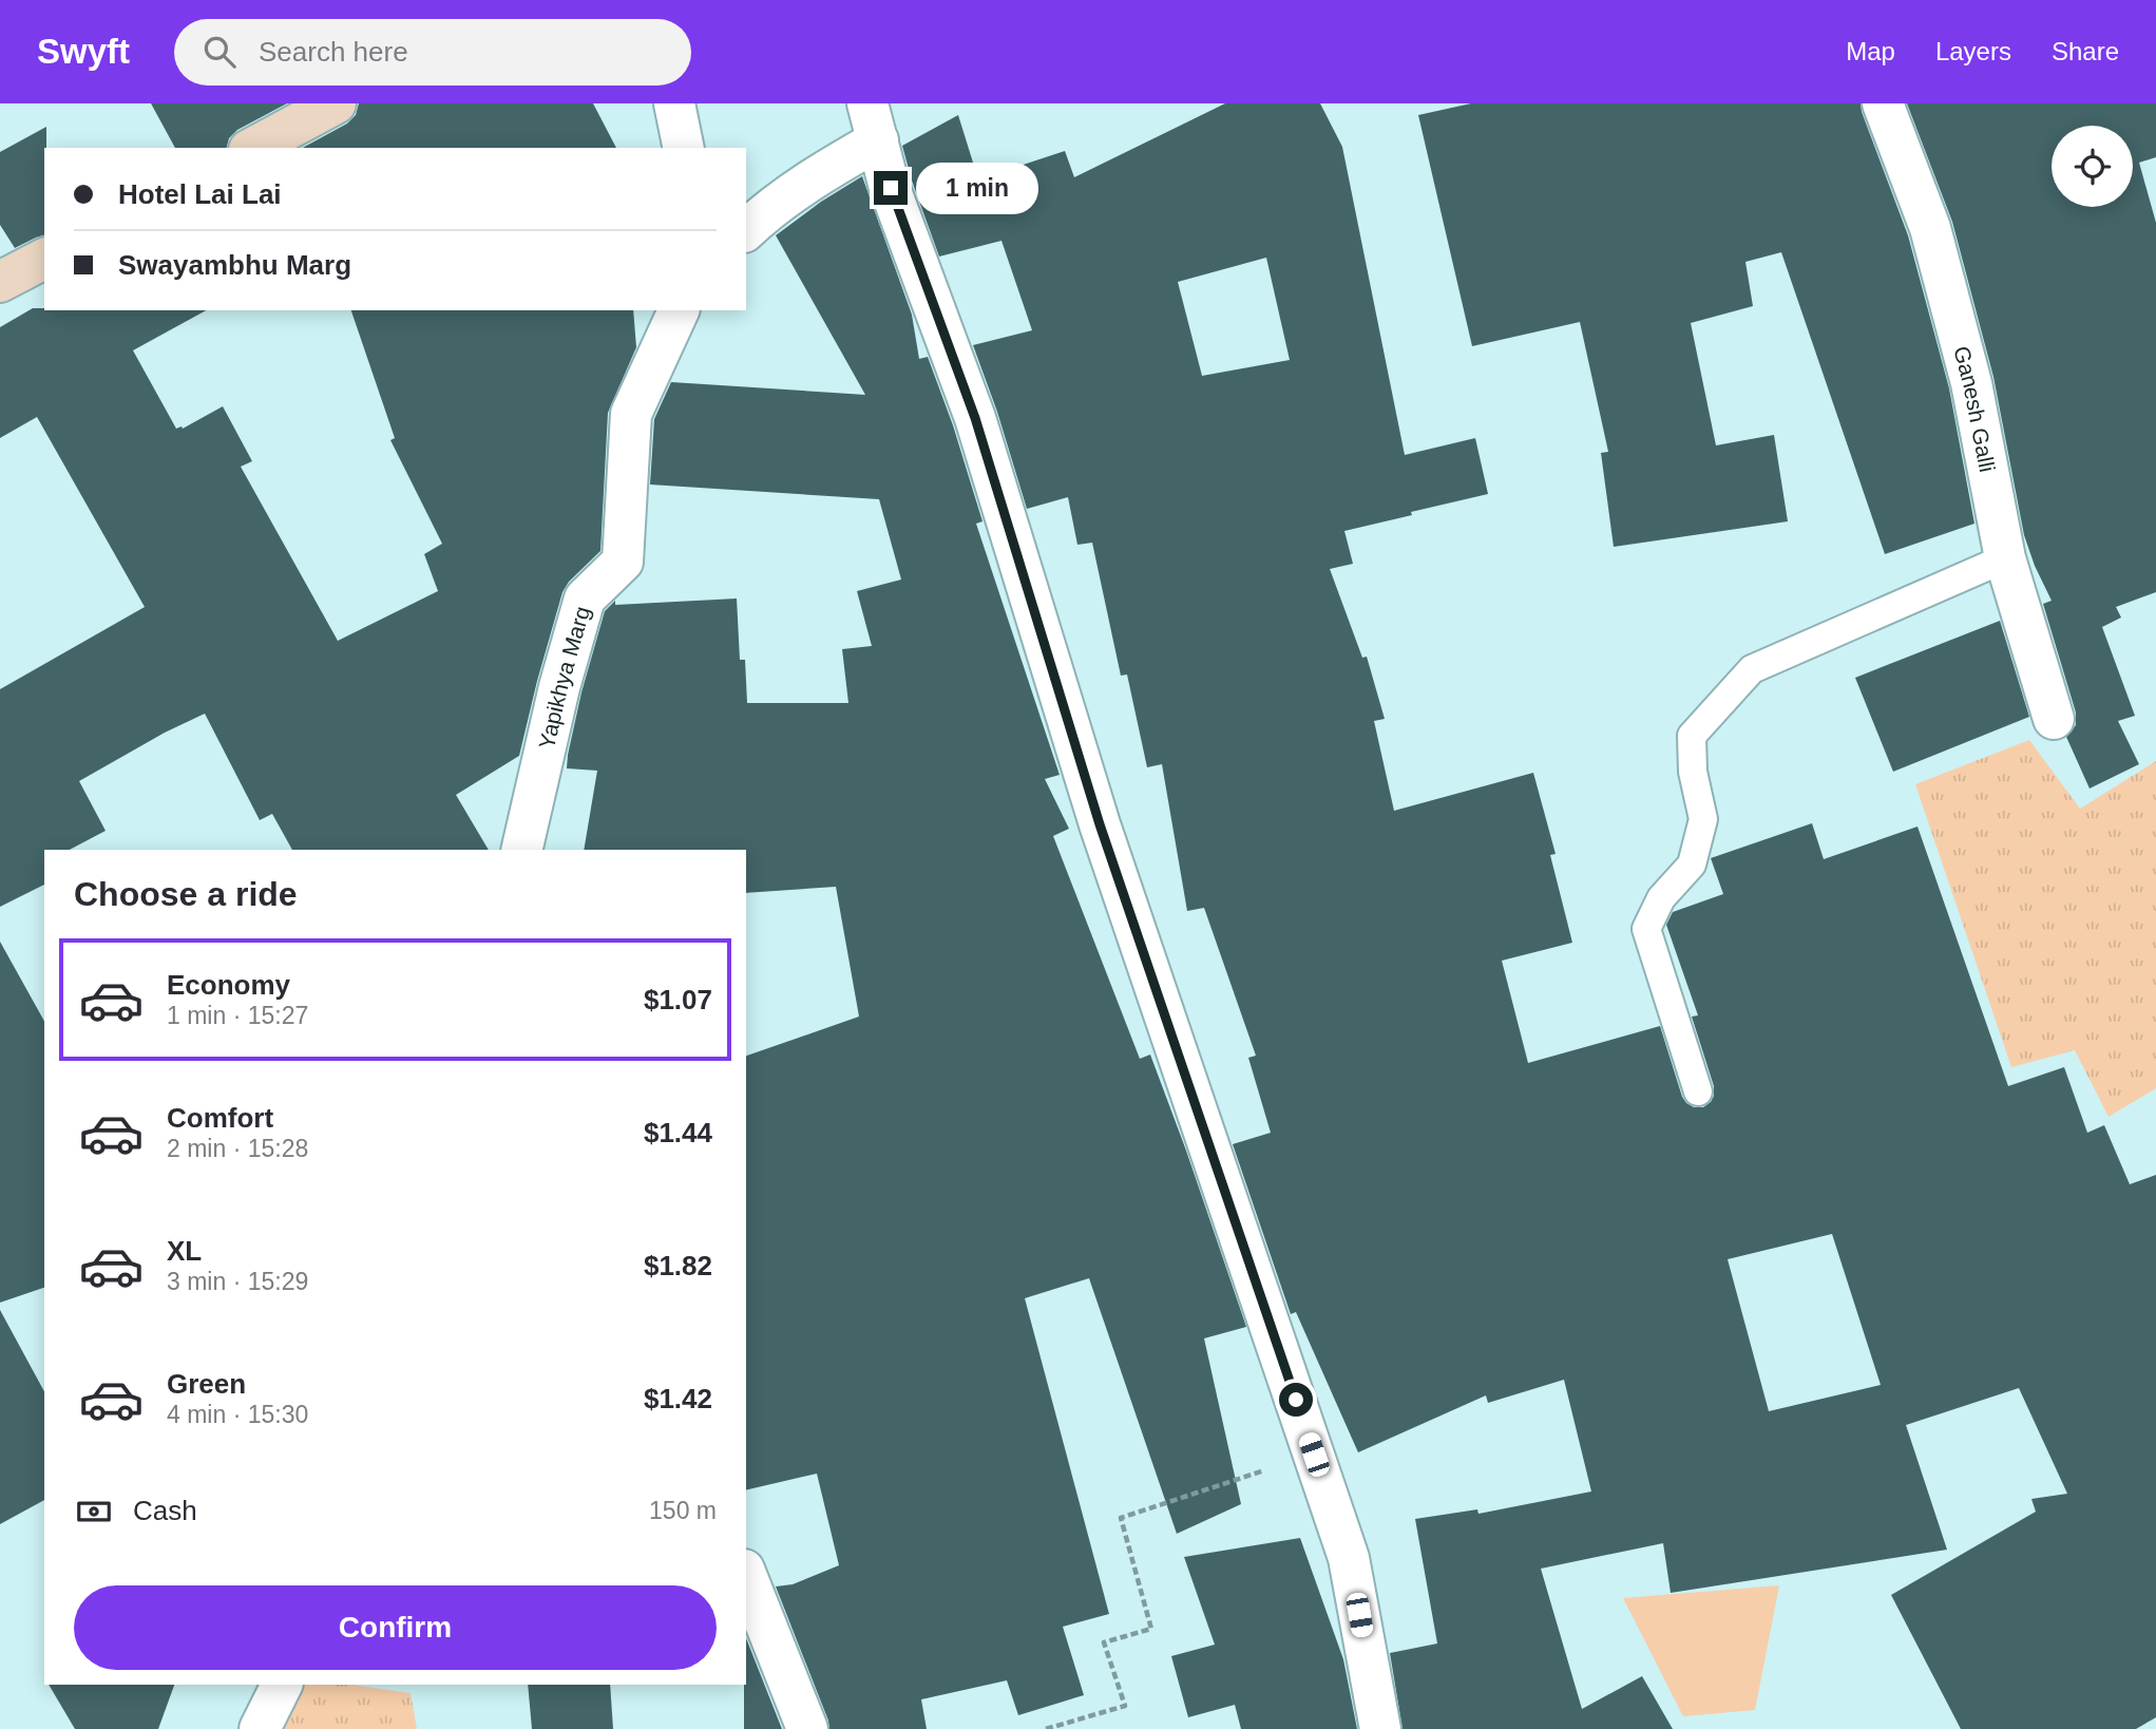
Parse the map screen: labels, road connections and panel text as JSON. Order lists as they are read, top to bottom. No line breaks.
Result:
{"streets":{"street":["Ganesh Galli","Yapikhya Marg"]},"page":{"header":"Swyft","search":"Search here","nav":["Map","Layers","Share"],"banner":["Hotel Lai Lai","Swayambhu Marg"],"bubble":"1 min","heading":"Choose a ride","list":[{"name":"Economy","note":"1 min · 15:27","value":"$1.07"},{"name":"Comfort","note":"2 min · 15:28","value":"$1.44"},{"name":"XL","note":"3 min · 15:29","value":"$1.82"},{"name":"Green","note":"4 min · 15:30","value":"$1.42"}],"pay":["Cash","150 m"],"buttons":"Confirm"}}
